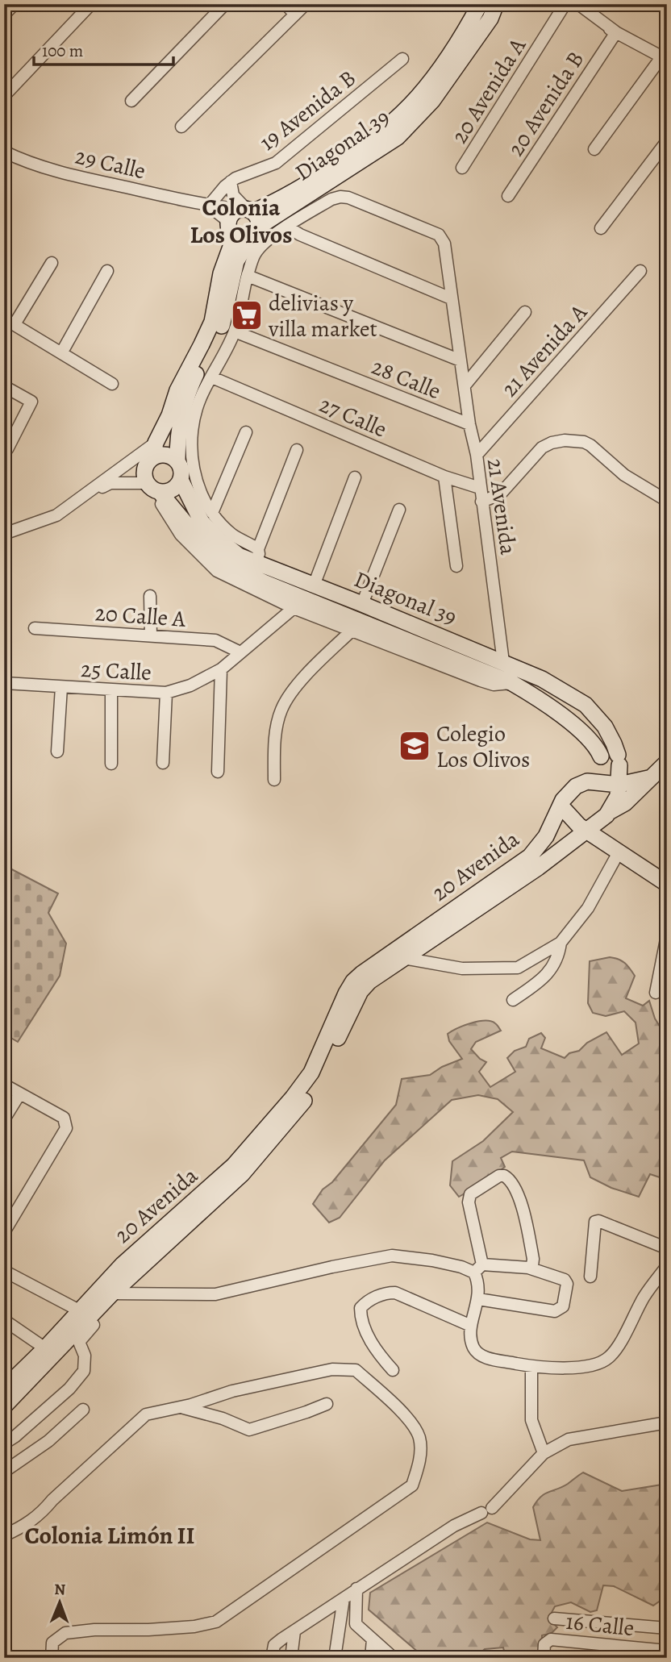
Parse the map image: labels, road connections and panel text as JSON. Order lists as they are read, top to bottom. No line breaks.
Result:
{"streets":{"street":["20 Avenida A","20 Avenida B","19 Avenida B","Diagonal 39","29 Calle","21 Avenida A","28 Calle","27 Calle","21 Avenida","20 Calle A","25 Calle","20 Avenida","16 Calle"]},"crossings":[["19 Avenida B","29 Calle"],["Diagonal 39","29 Calle"],["Diagonal 39","28 Calle"],["Diagonal 39","27 Calle"],["Diagonal 39","21 Avenida"],["Diagonal 39","20 Avenida"],["21 Avenida A","21 Avenida"],["28 Calle","21 Avenida"],["27 Calle","21 Avenida"],["20 Calle A","25 Calle"]],"districts":["Colonia Los Olivos","Colonia Limón II"],"places":{"supermarket":["delivias y villa market"],"school or university":["Colegio Los Olivos"]},"scale_bar":"100 m","north":"top"}
